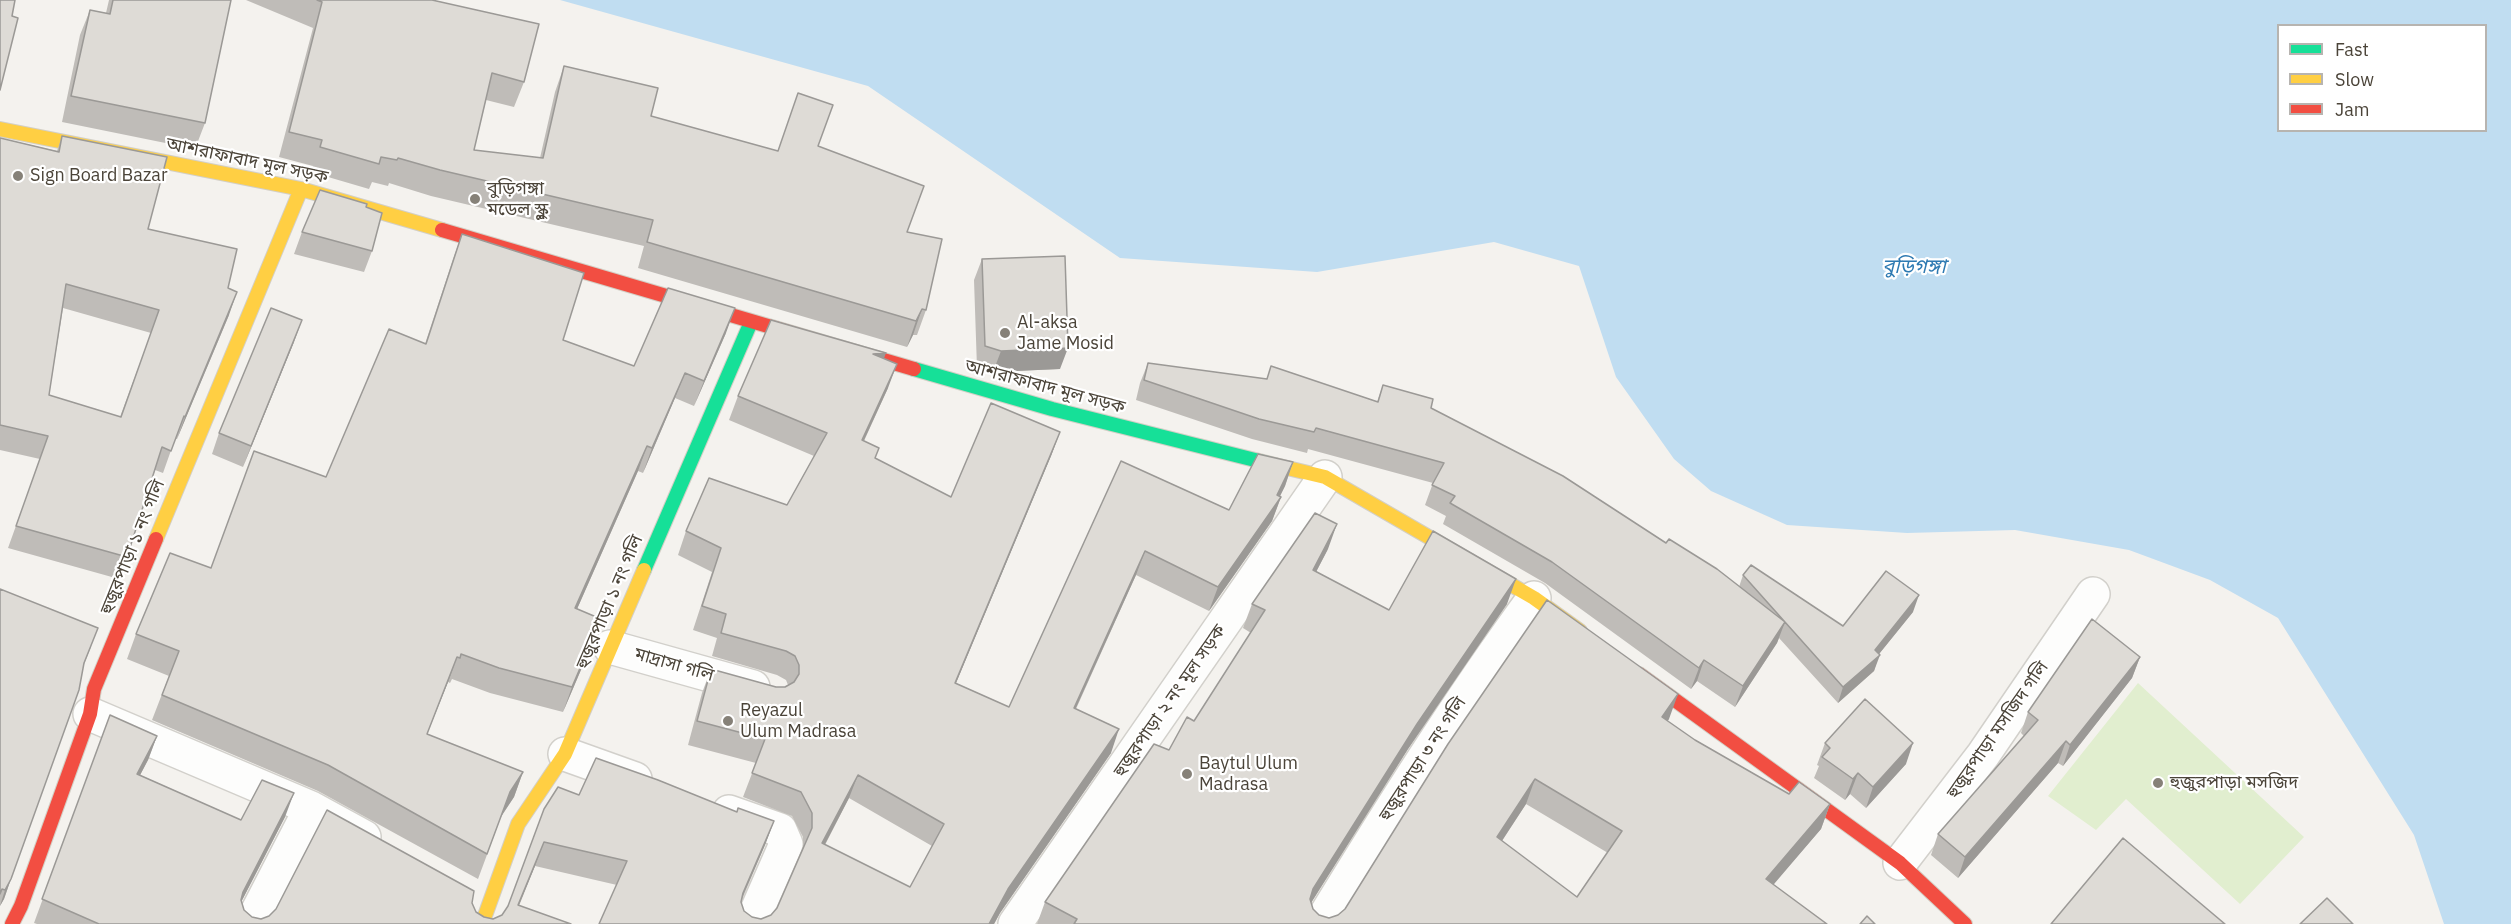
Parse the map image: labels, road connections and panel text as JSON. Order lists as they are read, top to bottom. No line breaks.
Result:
{"streets":{"street":["আশরাফাবাদ মূল সড়ক","হুজুরপাড়া ১ নং গলি","মাদ্রাসা গলি","হুজুরপাড়া ২ নং মূল সড়ক","হুজুরপাড়া মসজিদ গলি","হুজুরপাড়া ৩ নং গলি"]},"crossings":[["আশরাফাবাদ মূল সড়ক","হুজুরপাড়া ১ নং গলি"],["আশরাফাবাদ মূল সড়ক","হুজুরপাড়া ২ নং মূল সড়ক"],["আশরাফাবাদ মূল সড়ক","হুজুরপাড়া ৩ নং গলি"],["হুজুরপাড়া ১ নং গলি","মাদ্রাসা গলি"]],"water":["বুড়িগঙ্গা"],"places":["Sign Board Bazar","বুড়িগঙ্গা মডেল স্কুল","Al-aksa Jame Mosid","Reyazul Ulum Madrasa","Baytul Ulum Madrasa","হুজুরপাড়া মসজিদ"],"legend":["Fast","Slow","Jam"]}
